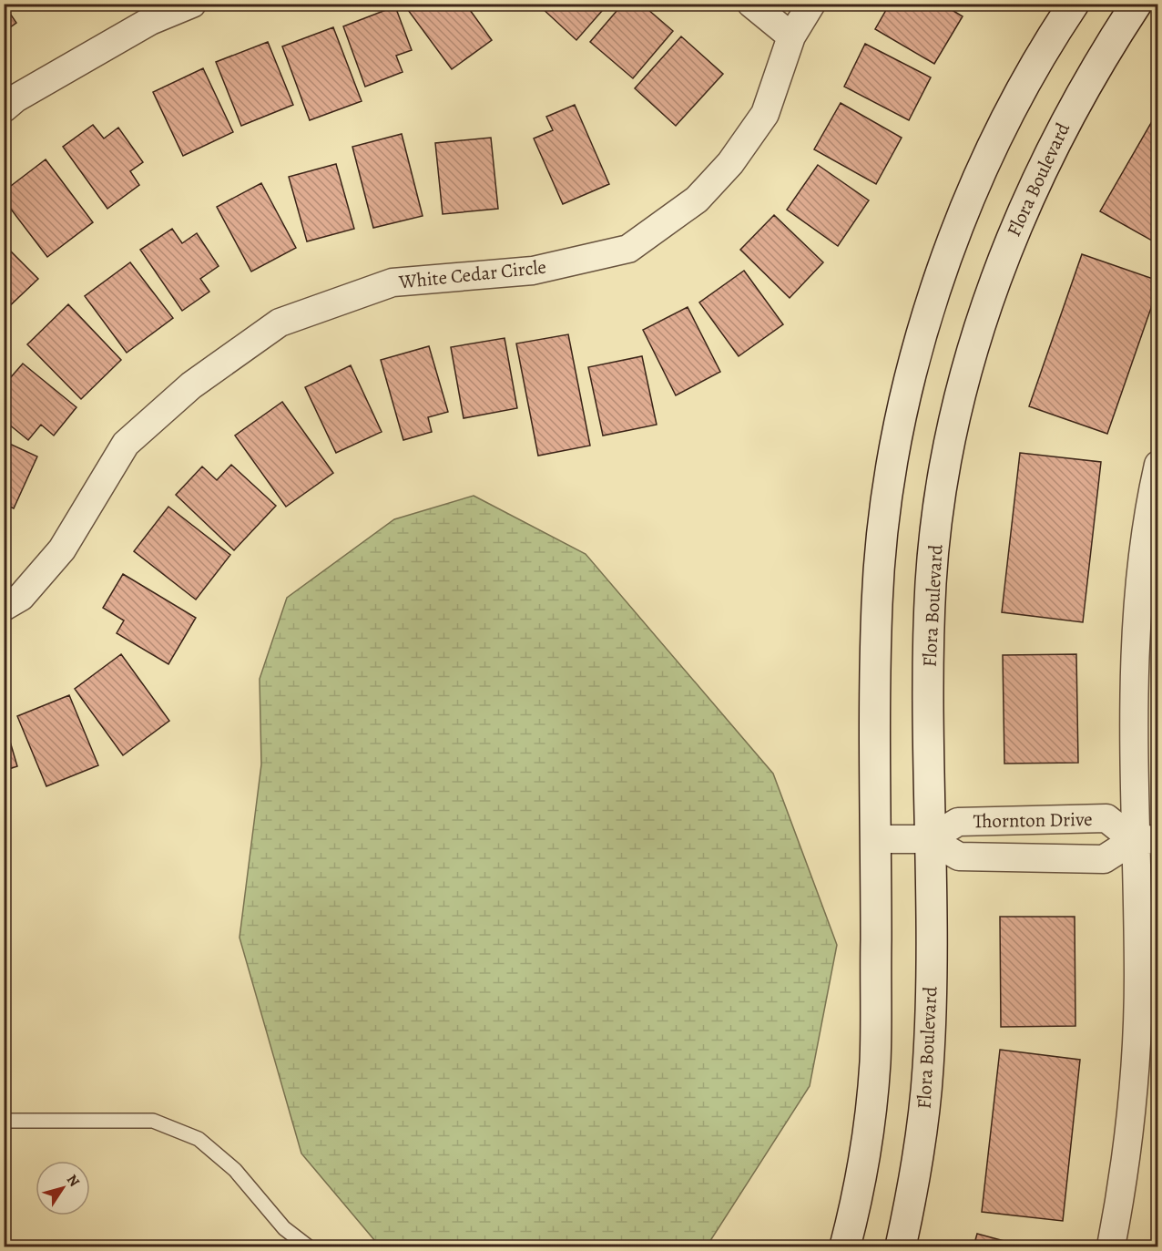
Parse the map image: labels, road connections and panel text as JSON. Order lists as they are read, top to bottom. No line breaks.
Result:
{"streets":{"street":["Flora Boulevard","White Cedar Circle","Thornton Drive"]},"crossings":[["Flora Boulevard","Thornton Drive"]],"north":"top right"}
